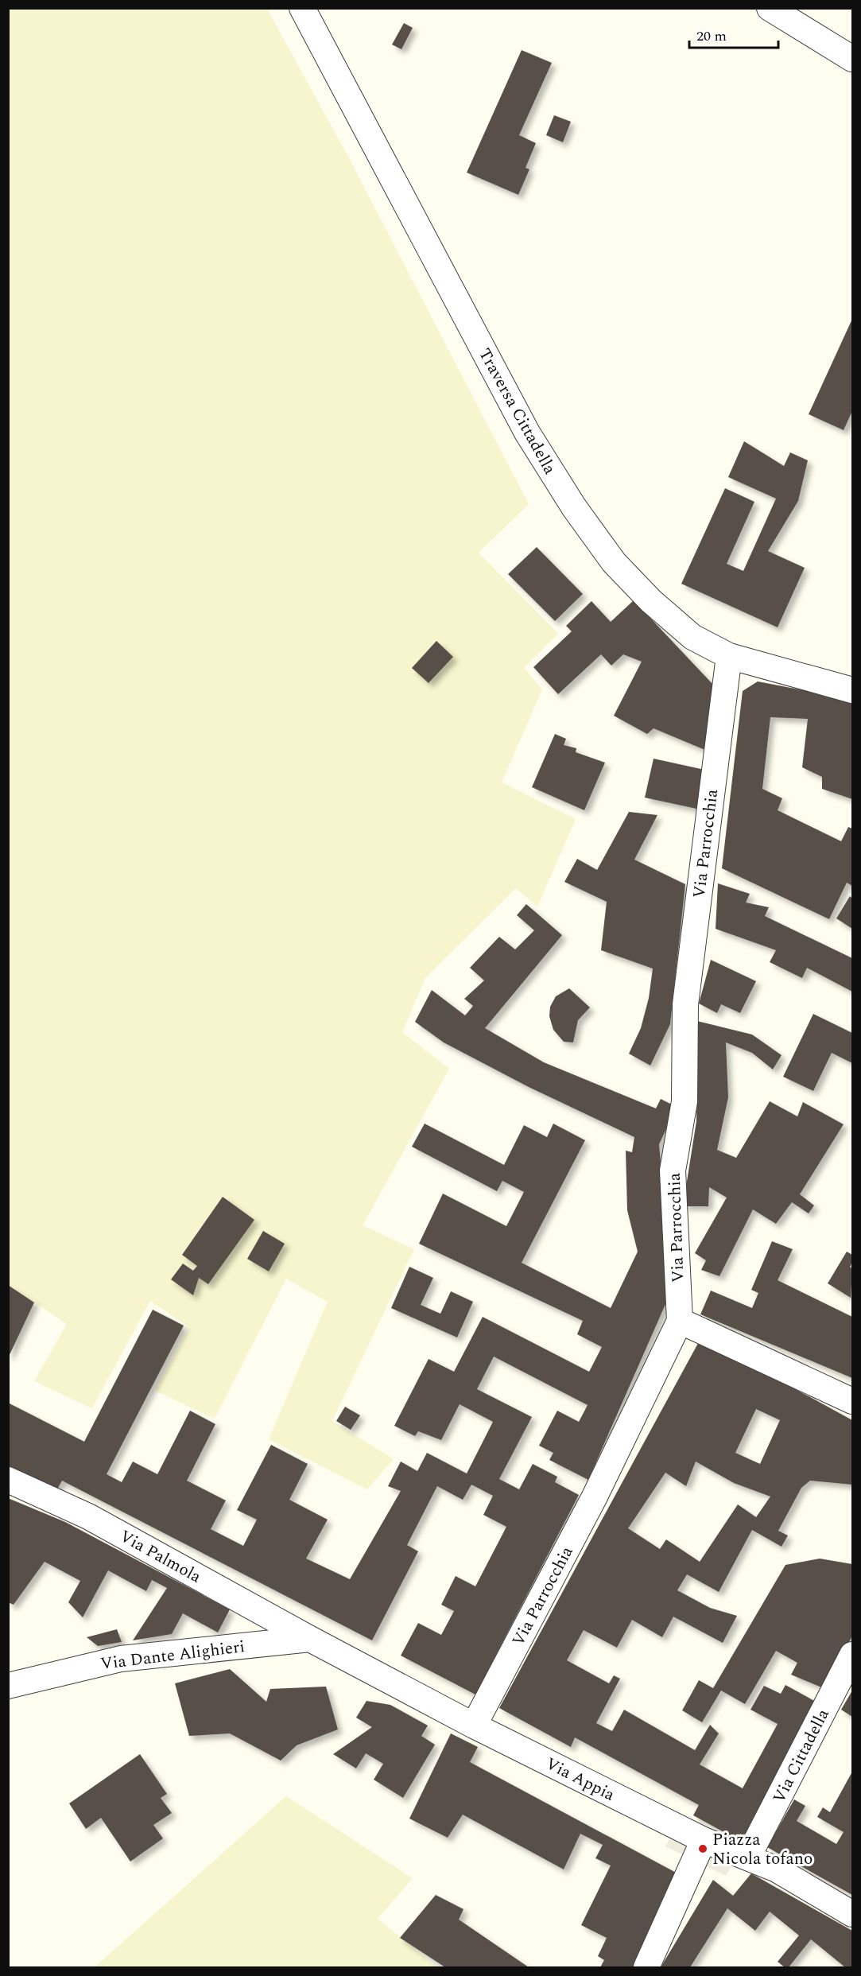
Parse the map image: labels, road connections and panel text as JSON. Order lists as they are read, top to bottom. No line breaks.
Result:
{"streets":{"street":["Traversa Cittadella","Via Parrocchia","Via Palmola","Via Dante Alighieri","Via Cittadella","Via Appia"]},"crossings":[["Traversa Cittadella","Via Parrocchia"],["Via Parrocchia","Via Appia"],["Via Palmola","Via Dante Alighieri"],["Via Palmola","Via Appia"],["Via Dante Alighieri","Via Appia"],["Via Cittadella","Via Appia"]],"places":["Piazza Nicola tofano"],"scale_bar":"20 m"}
